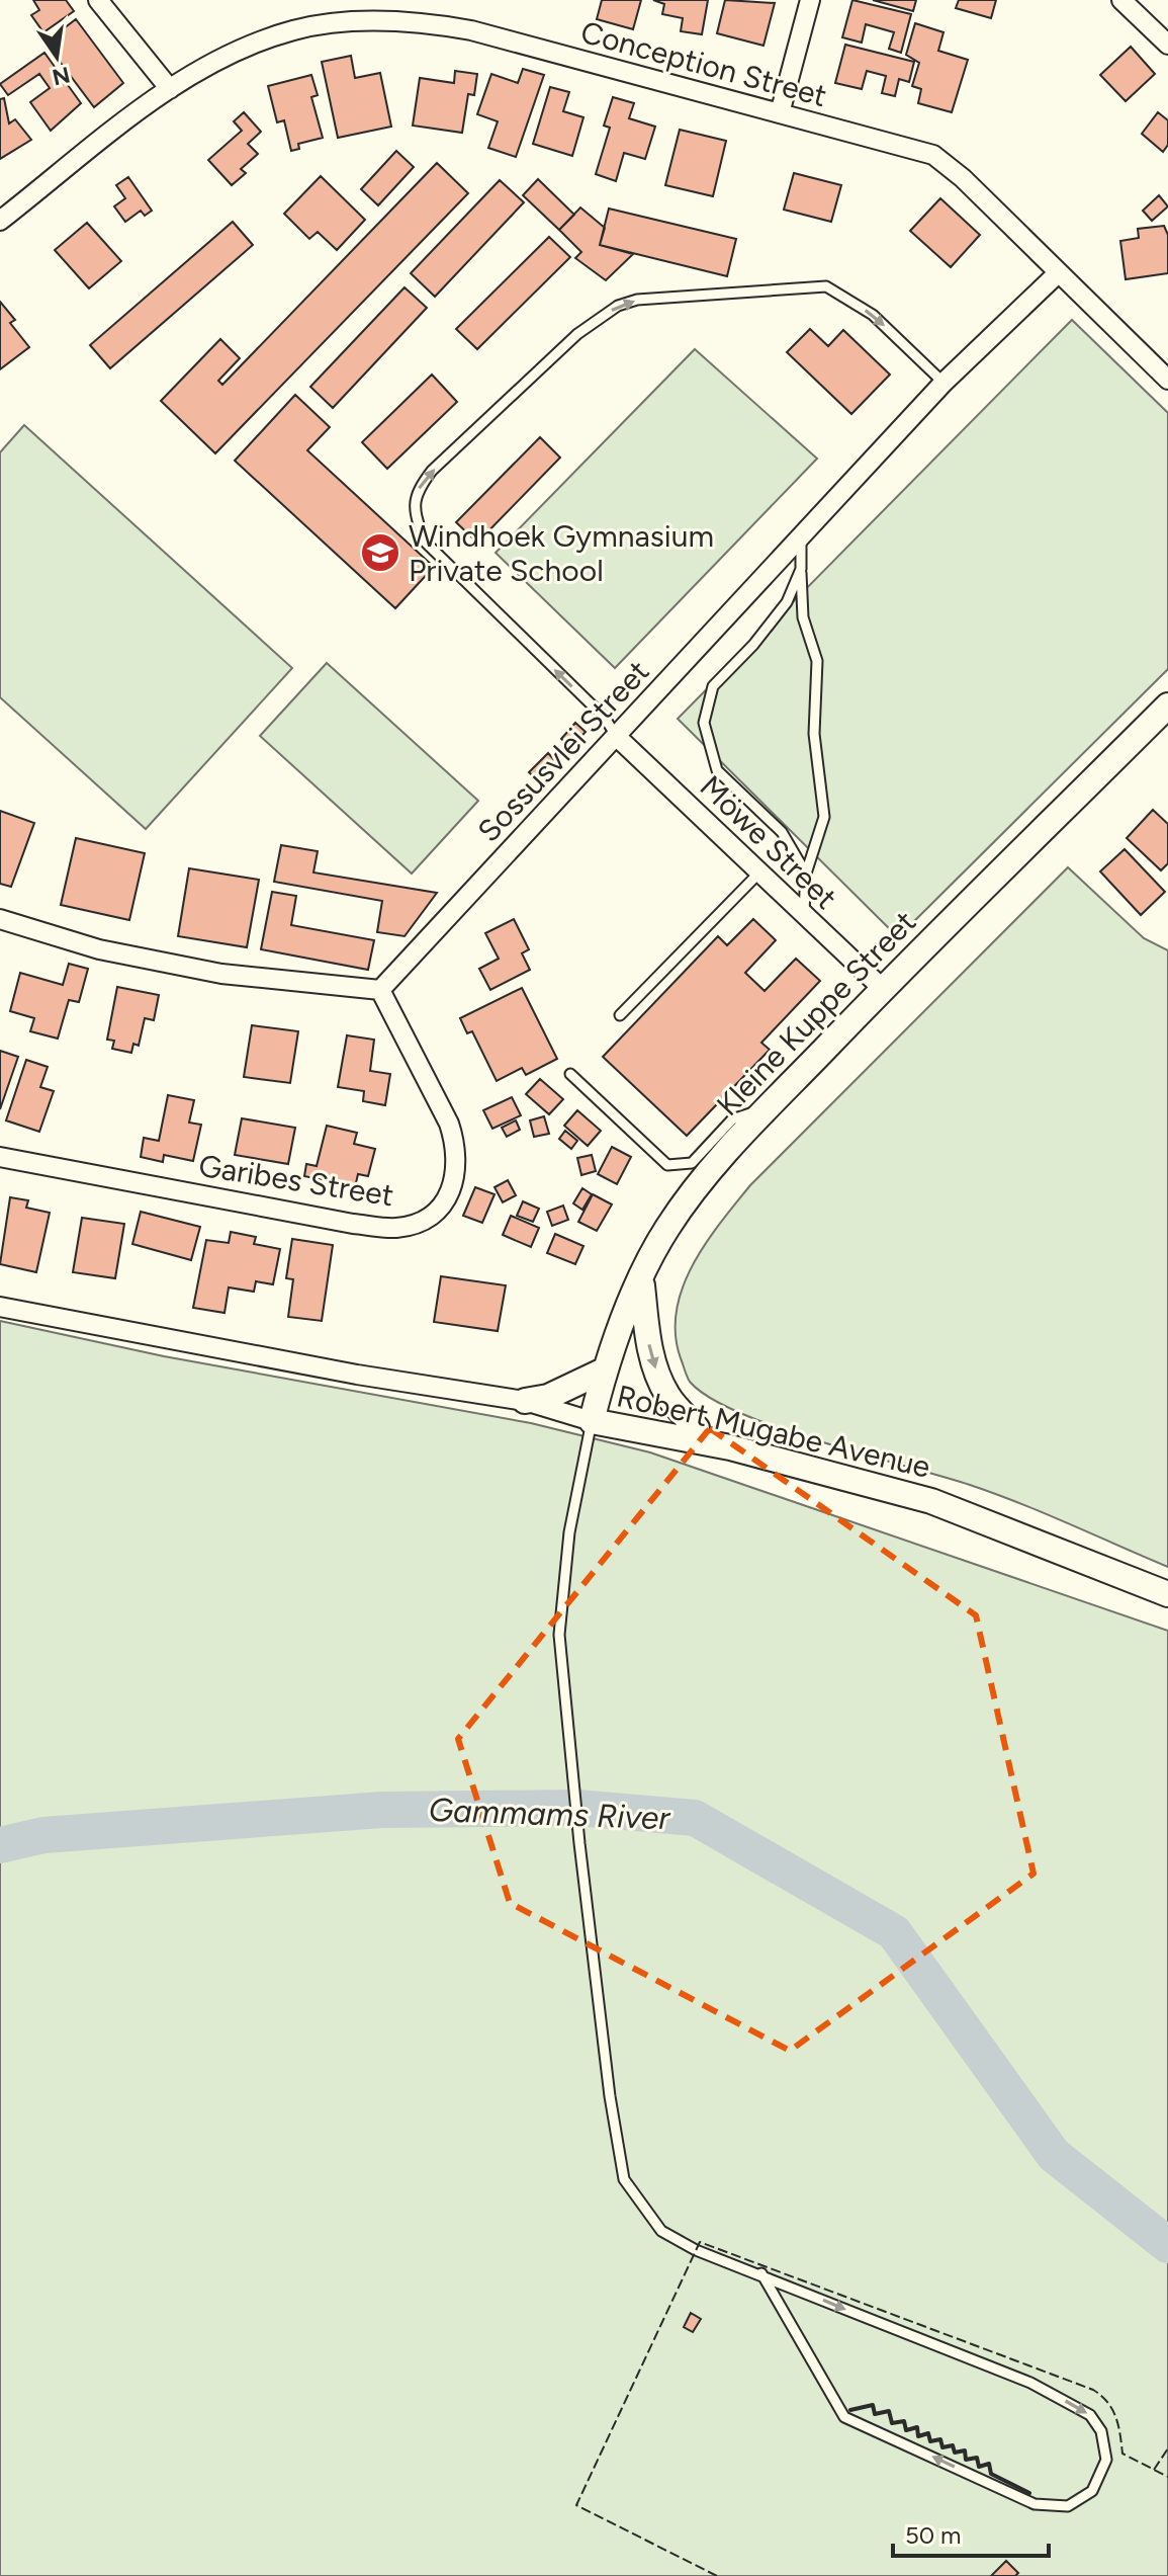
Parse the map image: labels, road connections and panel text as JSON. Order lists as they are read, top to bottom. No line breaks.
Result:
{"streets":{"street":["Conception Street","Sossusvlei Street","Möwe Street","Kleine Kuppe Street","Garibes Street","Robert Mugabe Avenue"]},"crossings":[["Conception Street","Sossusvlei Street"],["Sossusvlei Street","Möwe Street"],["Sossusvlei Street","Garibes Street"],["Möwe Street","Kleine Kuppe Street"],["Kleine Kuppe Street","Robert Mugabe Avenue"]],"water":["Gammams River"],"places":{"school or university":["Windhoek Gymnasium Private School"]},"scale_bar":"50 m","north":"bottom"}
